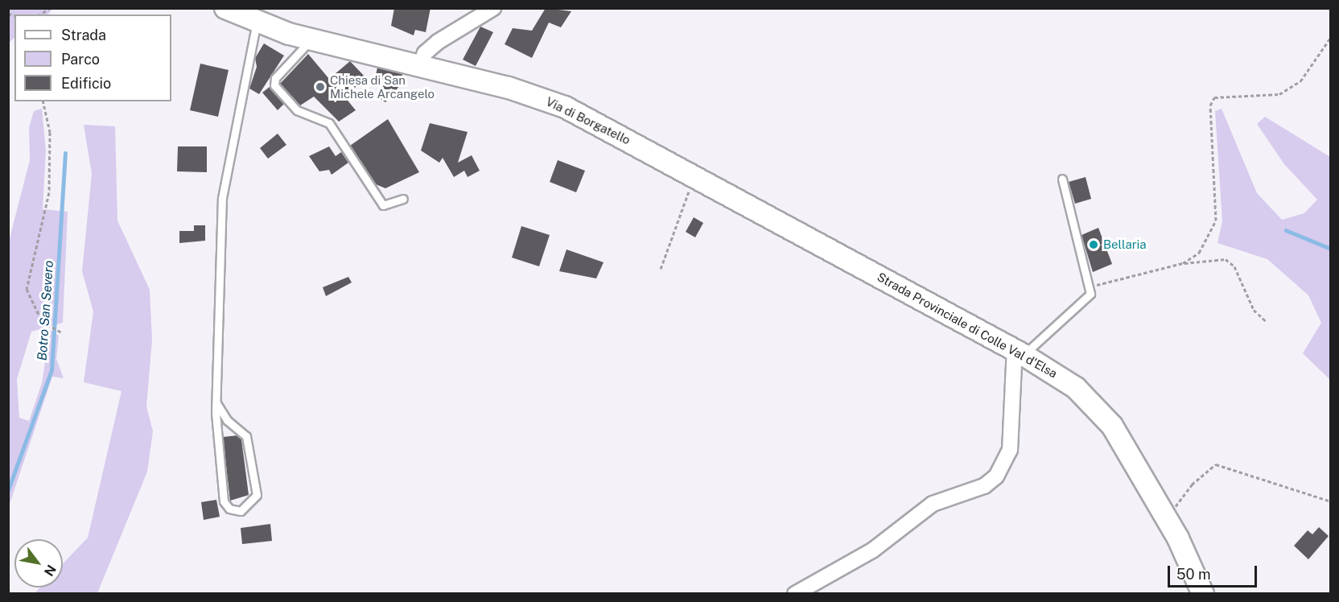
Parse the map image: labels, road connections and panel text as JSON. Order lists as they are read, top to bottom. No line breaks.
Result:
{"streets":{"main road":["Via di Borgatello","Strada Provinciale di Colle Val d'Elsa"]},"crossings":[["Via di Borgatello","Strada Provinciale di Colle Val d'Elsa"]],"water":["Botro San Severo"],"places":["Chiesa di San Michele Arcangelo","Bellaria"],"legend":["Strada","Parco","Edificio"],"scale_bar":"50 m","north":"bottom right"}
